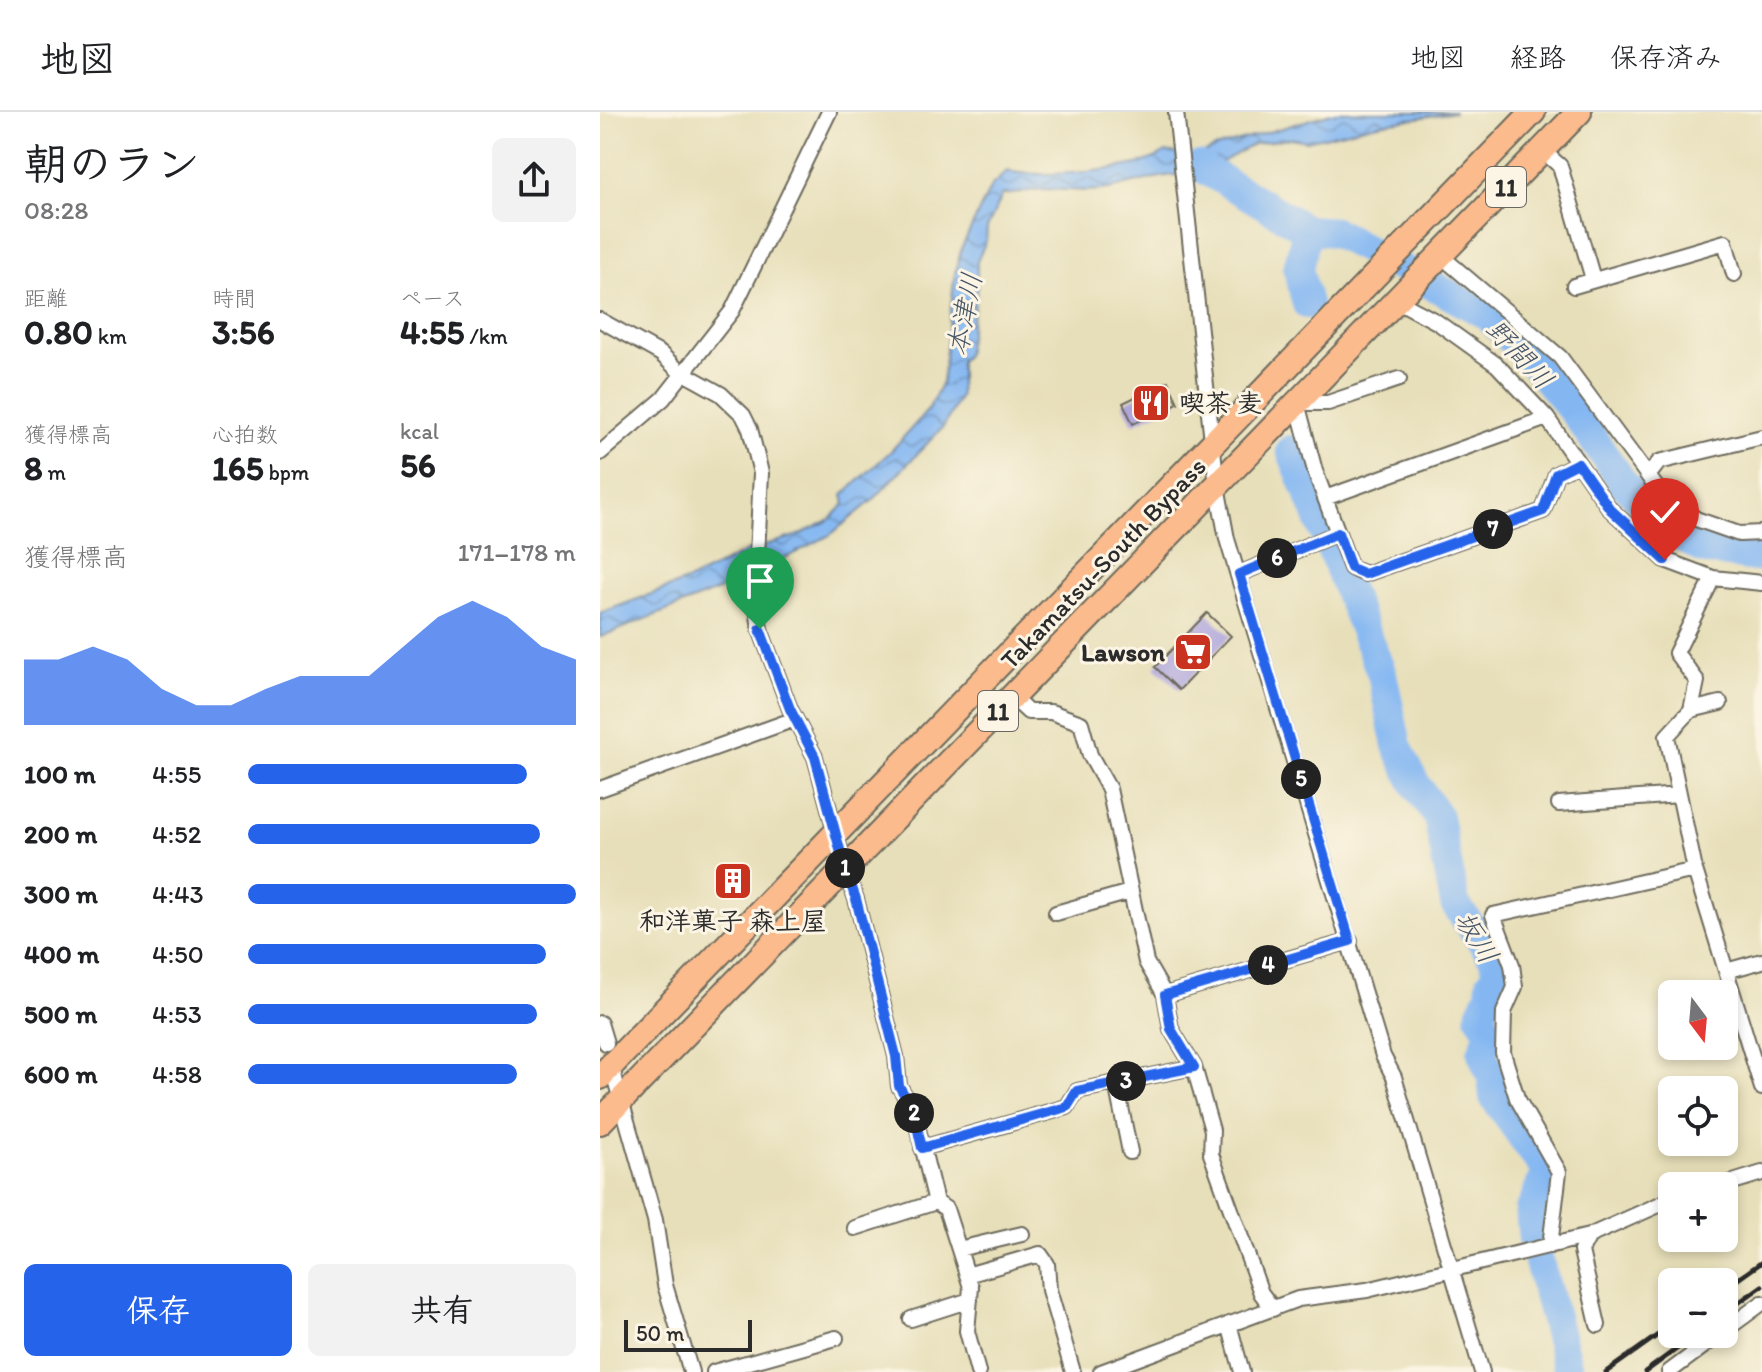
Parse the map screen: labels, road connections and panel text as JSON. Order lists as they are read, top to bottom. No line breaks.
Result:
{"streets":{"highway":["11","Takamatsu-South Bypass"]},"water":["本津川","野間川","坂川"],"places":{"restaurant":["喫茶 麦"],"supermarket":["Lawson"],"building":["和洋菓子 森上屋"]},"scale_bar":"50 m","north":"bottom","page":{"header":"地図","nav":["地図","経路","保存済み"],"heading":["朝のラン","08:28"],"stats":[["距離","0.80 km"],["時間","3:56"],["ペース","4:55 /km"],["獲得標高","8 m"],["心拍数","165 bpm"],["kcal","56"]],"pins":["7","6","5","1","4","3","2"],"chart":["獲得標高","171–178 m"],"list":[{"name":"100 m","note":"4:55"},{"name":"200 m","note":"4:52"},{"name":"300 m","note":"4:43"},{"name":"400 m","note":"4:50"},{"name":"500 m","note":"4:53"},{"name":"600 m","note":"4:58"}],"map_buttons":["+","−"],"buttons":["保存","共有"],"scale":"50 m"}}
